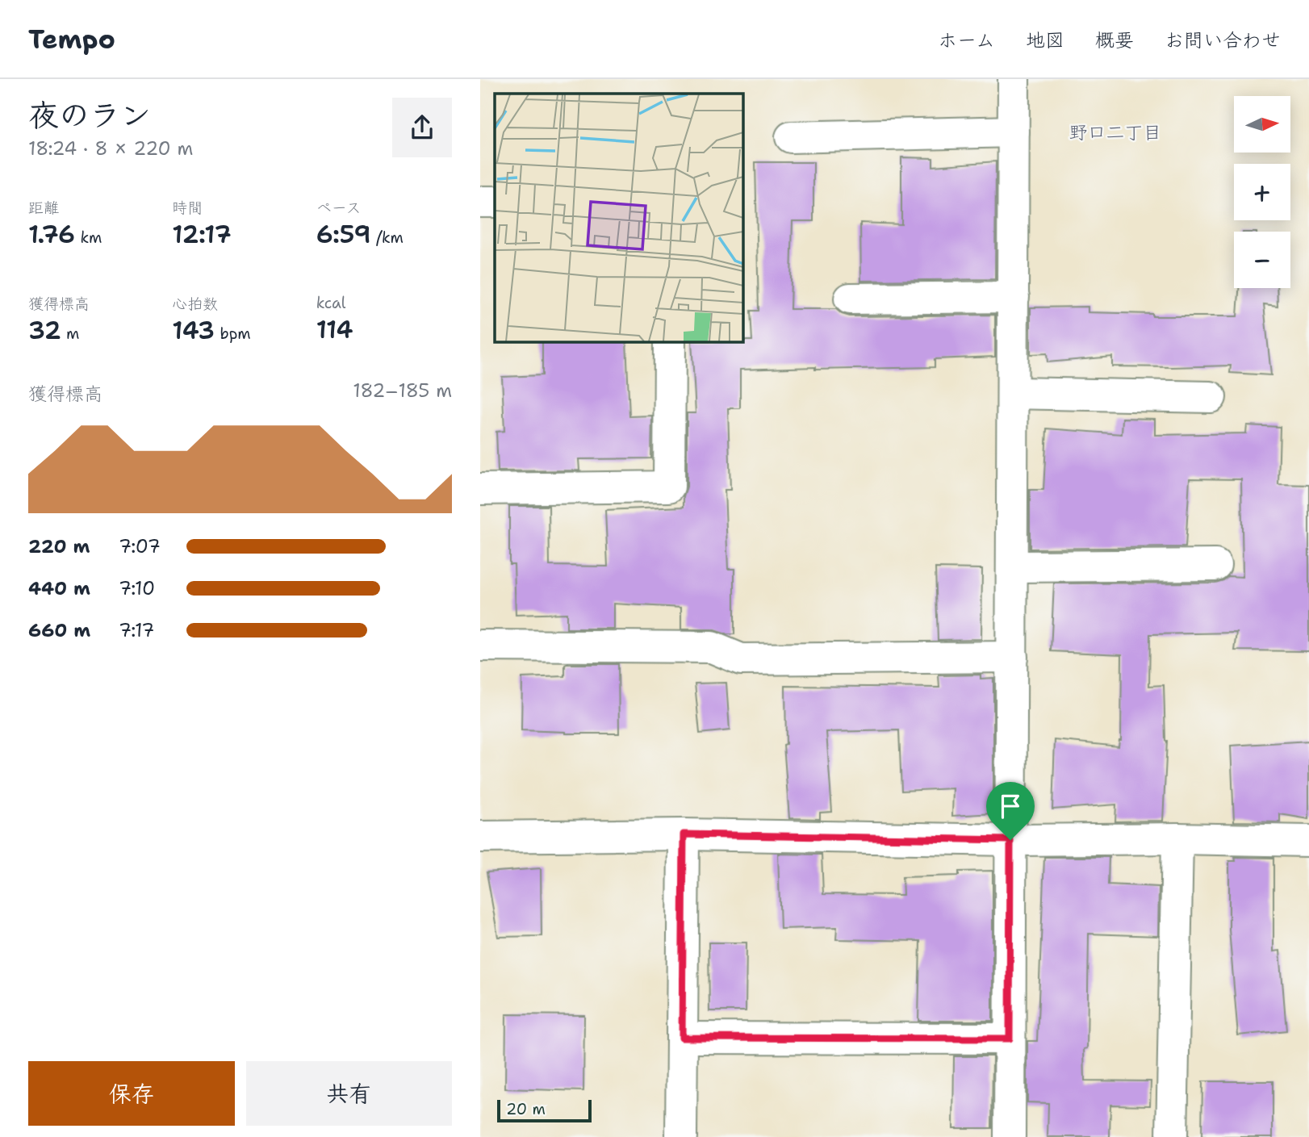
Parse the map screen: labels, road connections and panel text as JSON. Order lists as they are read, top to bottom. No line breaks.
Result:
{"districts":["野口二丁目"],"scale_bar":"20 m","north":"right","page":{"header":"Tempo","nav":["ホーム","地図","概要","お問い合わせ"],"heading":["夜のラン","18:24 · 8 × 220 m"],"map_buttons":["+","−"],"stats":[["距離","1.76 km"],["時間","12:17"],["ペース","6:59 /km"],["獲得標高","32 m"],["心拍数","143 bpm"],["kcal","114"]],"chart":["獲得標高","182–185 m"],"list":[{"name":"220 m","note":"7:07"},{"name":"440 m","note":"7:10"},{"name":"660 m","note":"7:17"}],"buttons":["保存","共有"],"scale":"20 m"}}
